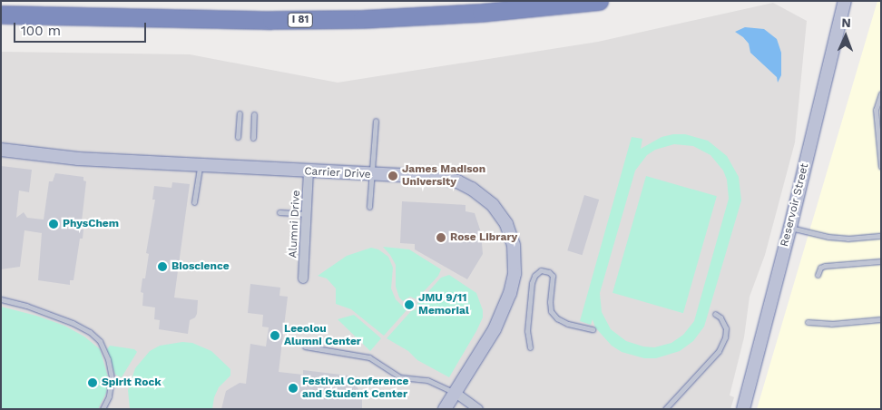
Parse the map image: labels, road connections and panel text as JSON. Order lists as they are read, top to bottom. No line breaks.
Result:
{"streets":{"highway":["I 81"],"street":["Carrier Drive","Reservoir Street","Alumni Drive"]},"crossings":[["Carrier Drive","Alumni Drive"]],"places":["James Madison University","PhysChem","Rose Library","Bioscience","JMU 9/11 Memorial","Leeolou Alumni Center","Spirit Rock","Festival Conference and Student Center"],"scale_bar":"100 m","north":"top"}
